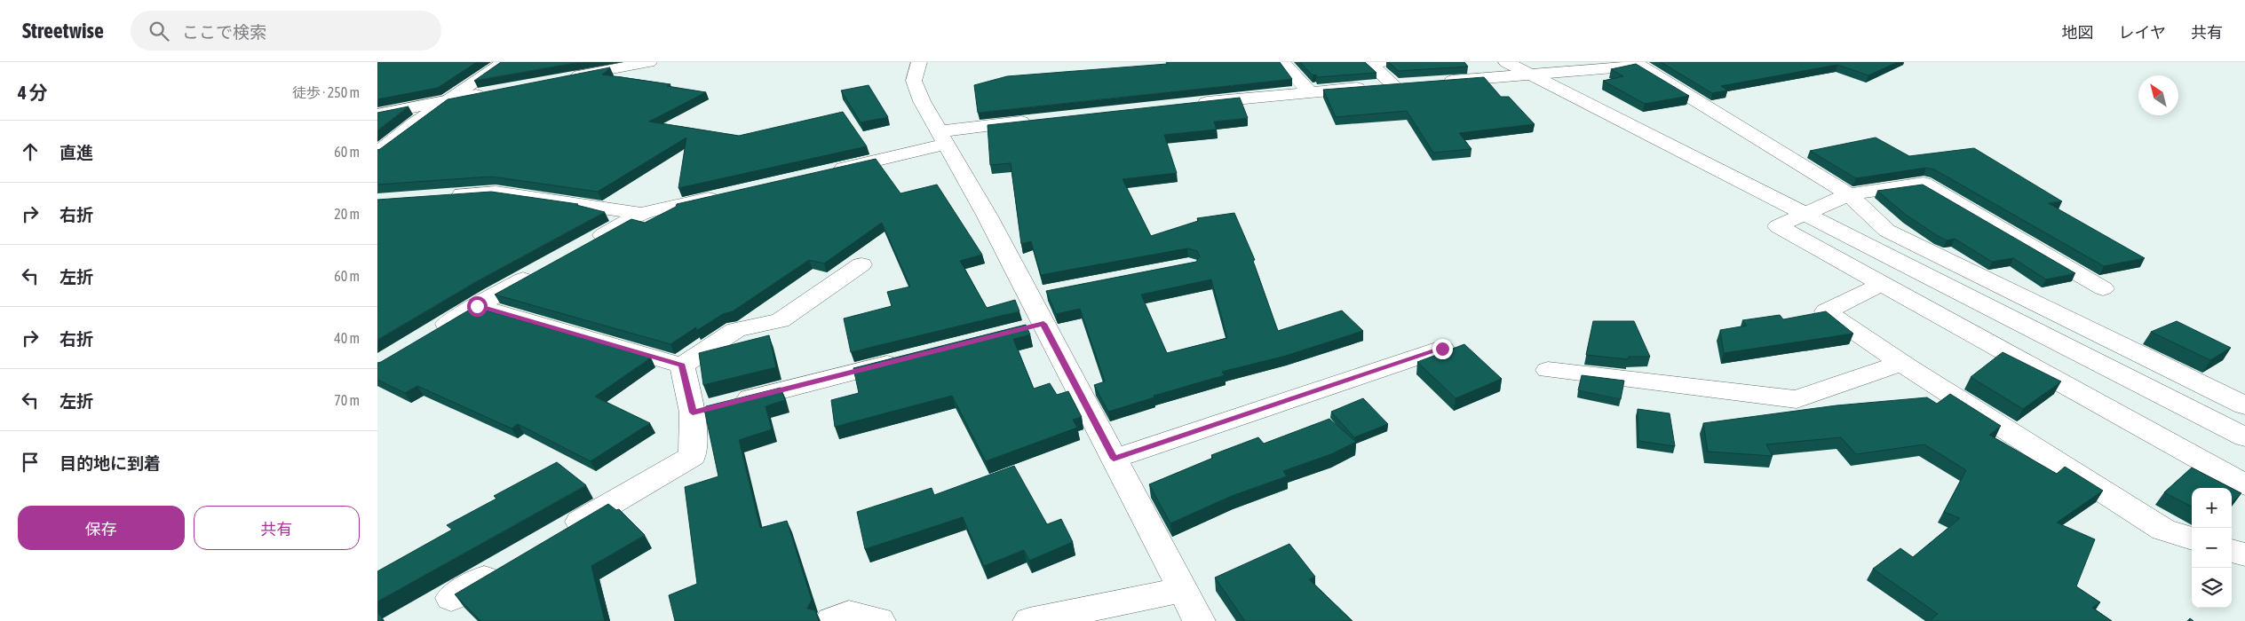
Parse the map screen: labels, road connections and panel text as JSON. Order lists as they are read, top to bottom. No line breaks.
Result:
{"north":"top left","page":{"header":"Streetwise","search":"ここで検索","nav":["地図","レイヤ","共有"],"heading":["4 分","徒歩 · 250 m"],"list":[["直進","60 m"],["右折","20 m"],["左折","60 m"],["右折","40 m"],["左折","70 m"],"目的地に到着"],"map_buttons":["+","−"],"buttons":["保存","共有"]}}
